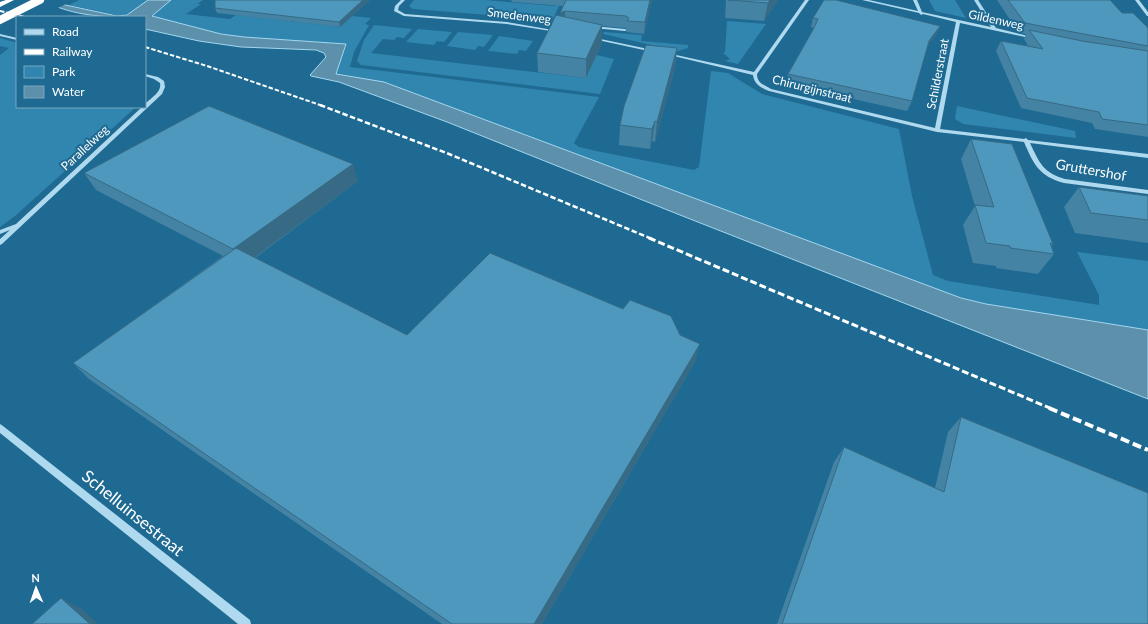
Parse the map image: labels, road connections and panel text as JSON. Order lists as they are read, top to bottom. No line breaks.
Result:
{"streets":{"street":["Smedenweg","Gildenweg","Schilderstraat","Chirurgijnstraat","Parallelweg","Gruttershof","Schelluinsestraat"]},"crossings":[["Gildenweg","Schilderstraat"],["Schilderstraat","Chirurgijnstraat"],["Schilderstraat","Gruttershof"],["Chirurgijnstraat","Gruttershof"]],"legend":["Road","Railway","Park","Water"],"north":"top"}
